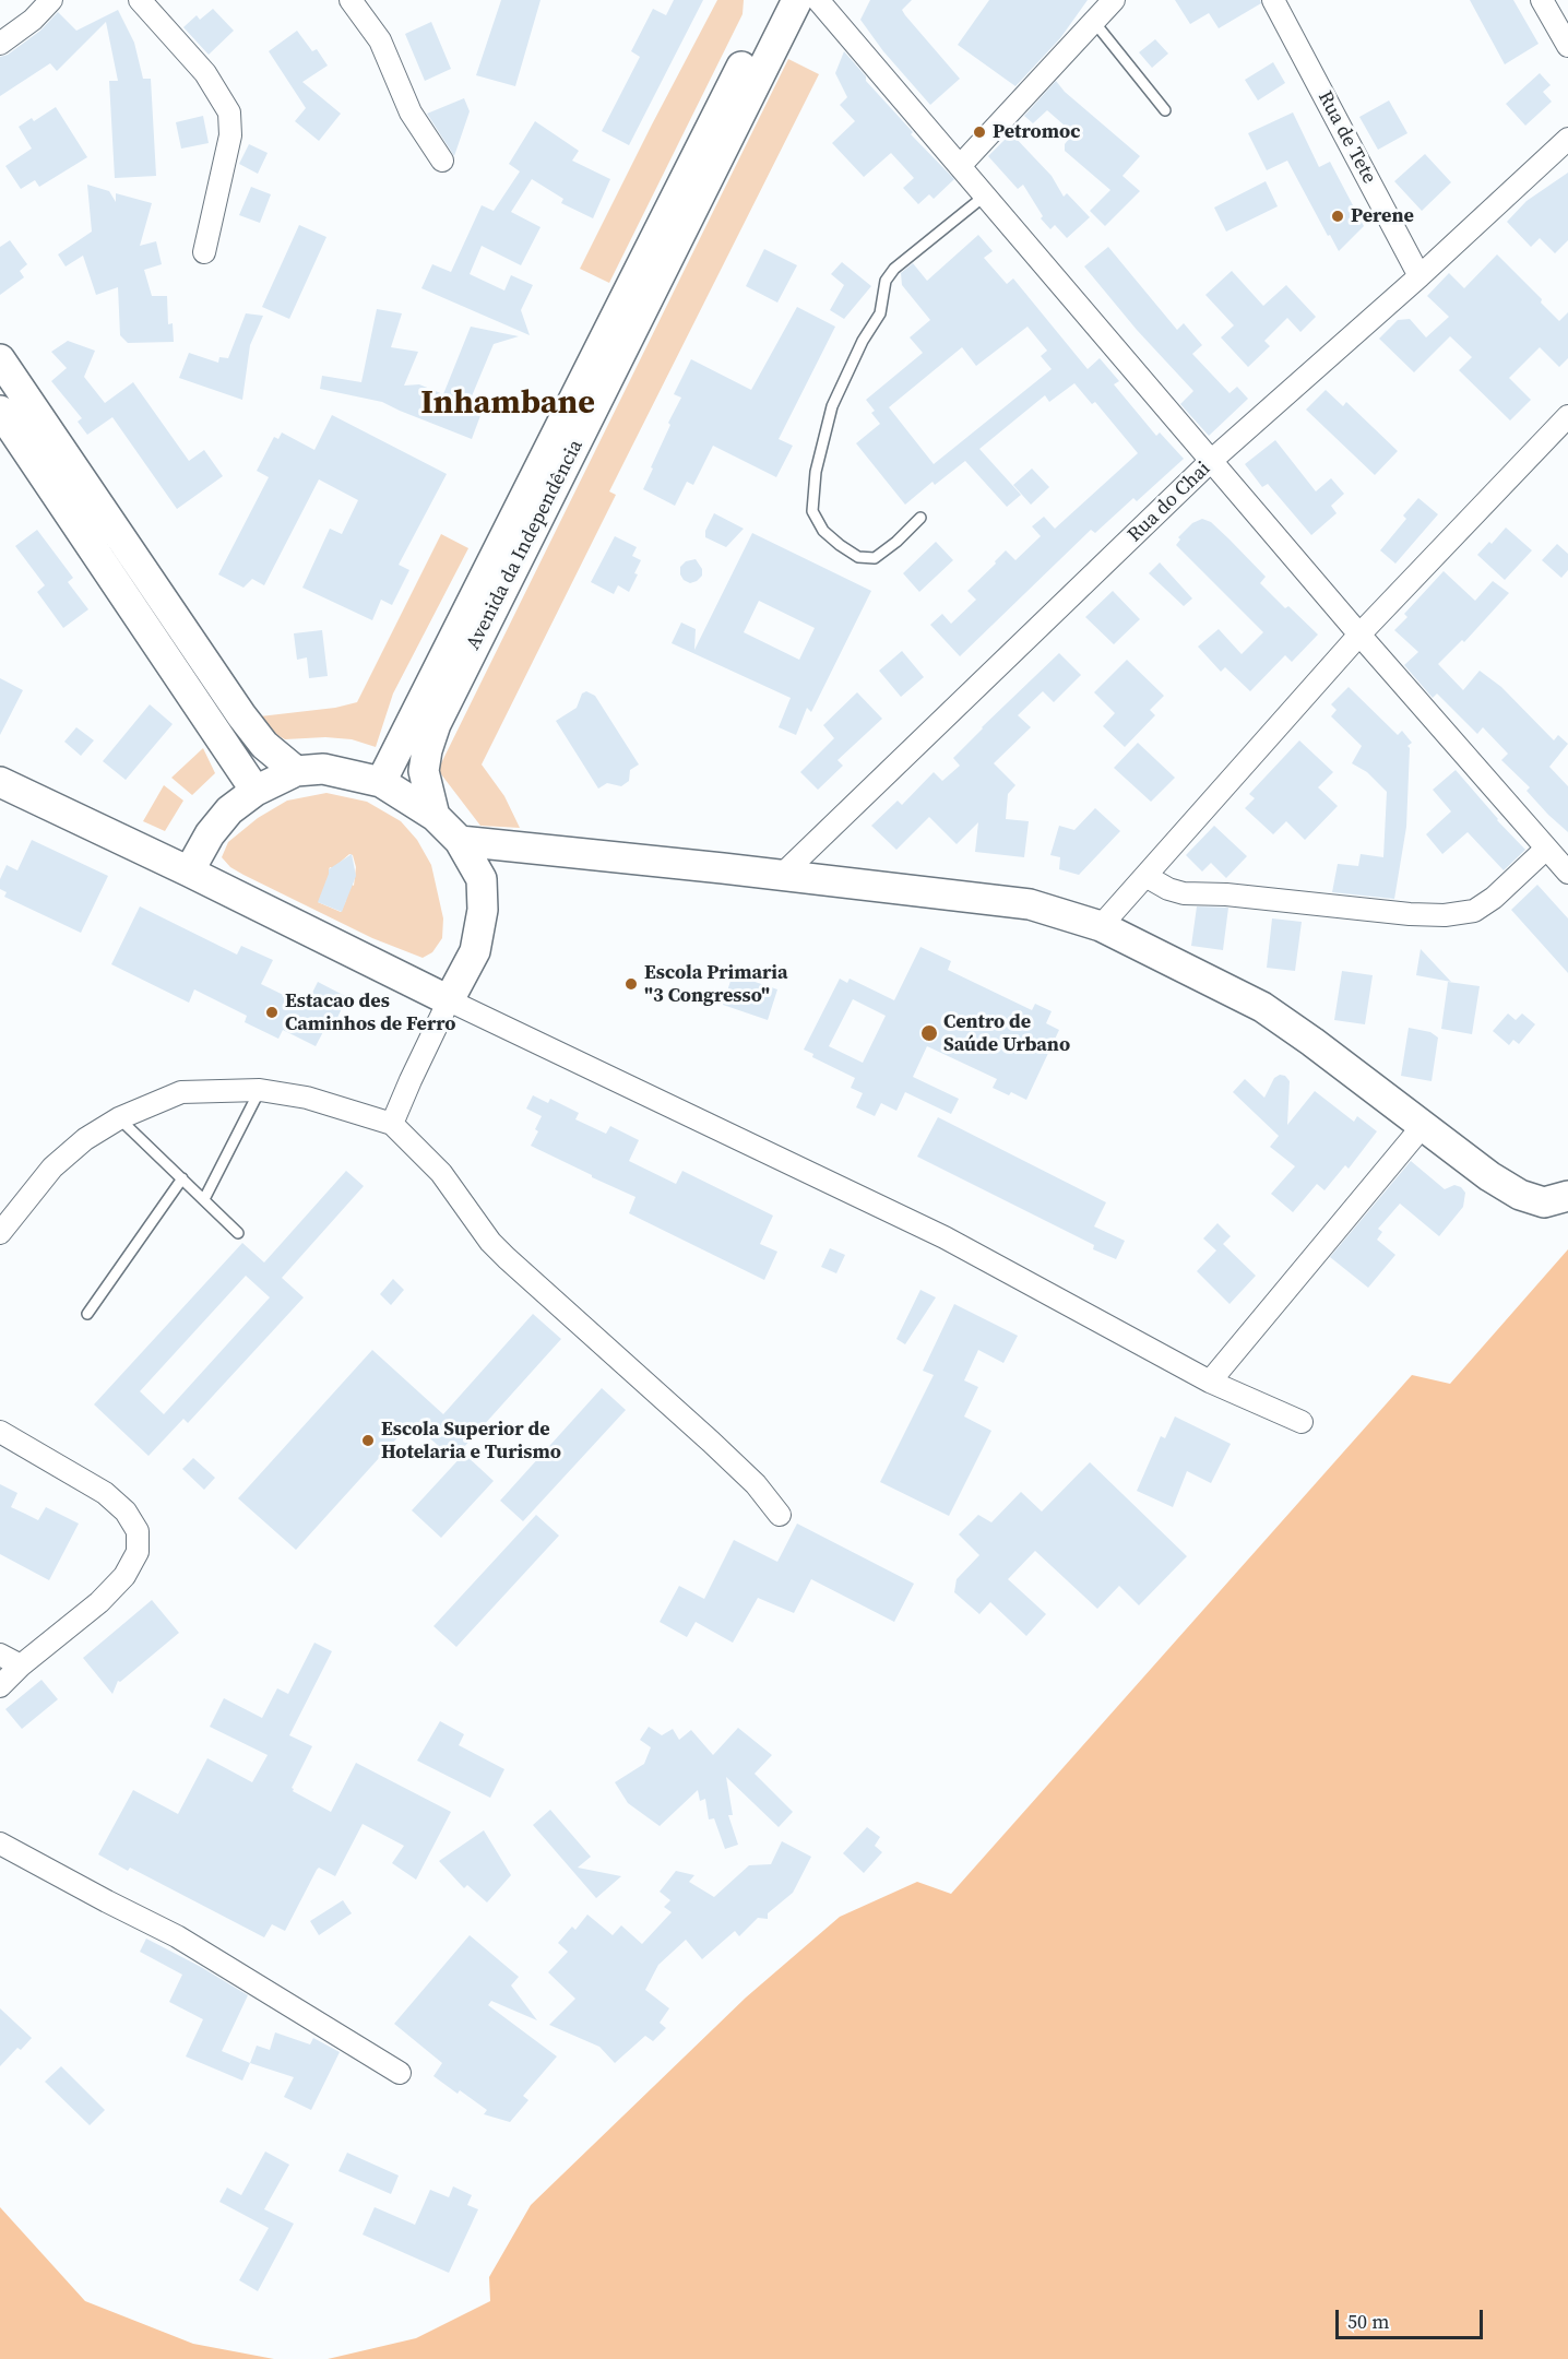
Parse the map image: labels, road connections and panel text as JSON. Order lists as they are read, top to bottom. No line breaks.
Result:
{"streets":{"main road":["Avenida da Independência"],"street":["Rua de Tete","Rua do Chai"]},"crossings":[["Rua de Tete","Rua do Chai"]],"districts":["Inhambane"],"places":["Petromoc","Perene","Escola Primaria \"3 Congresso\"","Estacao des Caminhos de Ferro","Centro de Saúde Urbano","Escola Superior de Hotelaria e Turismo"],"scale_bar":"50 m"}
